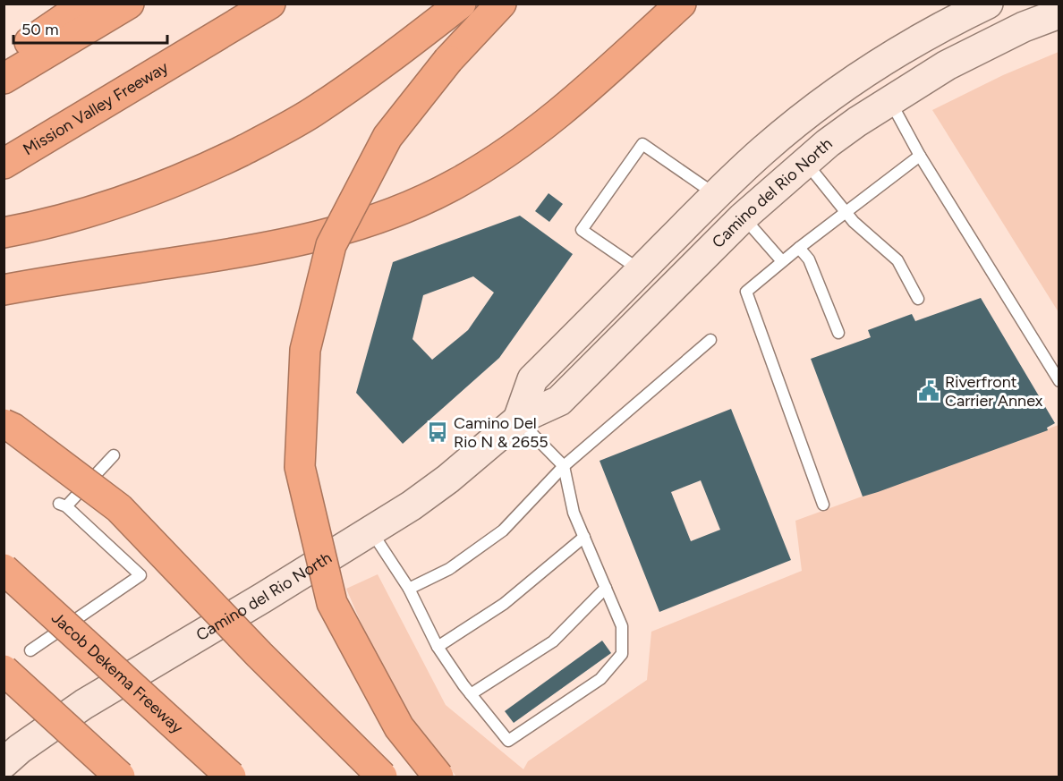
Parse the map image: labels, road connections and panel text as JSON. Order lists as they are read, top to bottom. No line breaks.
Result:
{"streets":{"highway":["Mission Valley Freeway","Jacob Dekema Freeway"],"main road":["Camino del Rio North"]},"places":{"public building":["Riverfront Carrier Annex"],"bus stop":["Camino Del Rio N & 2655"]},"scale_bar":"50 m"}
